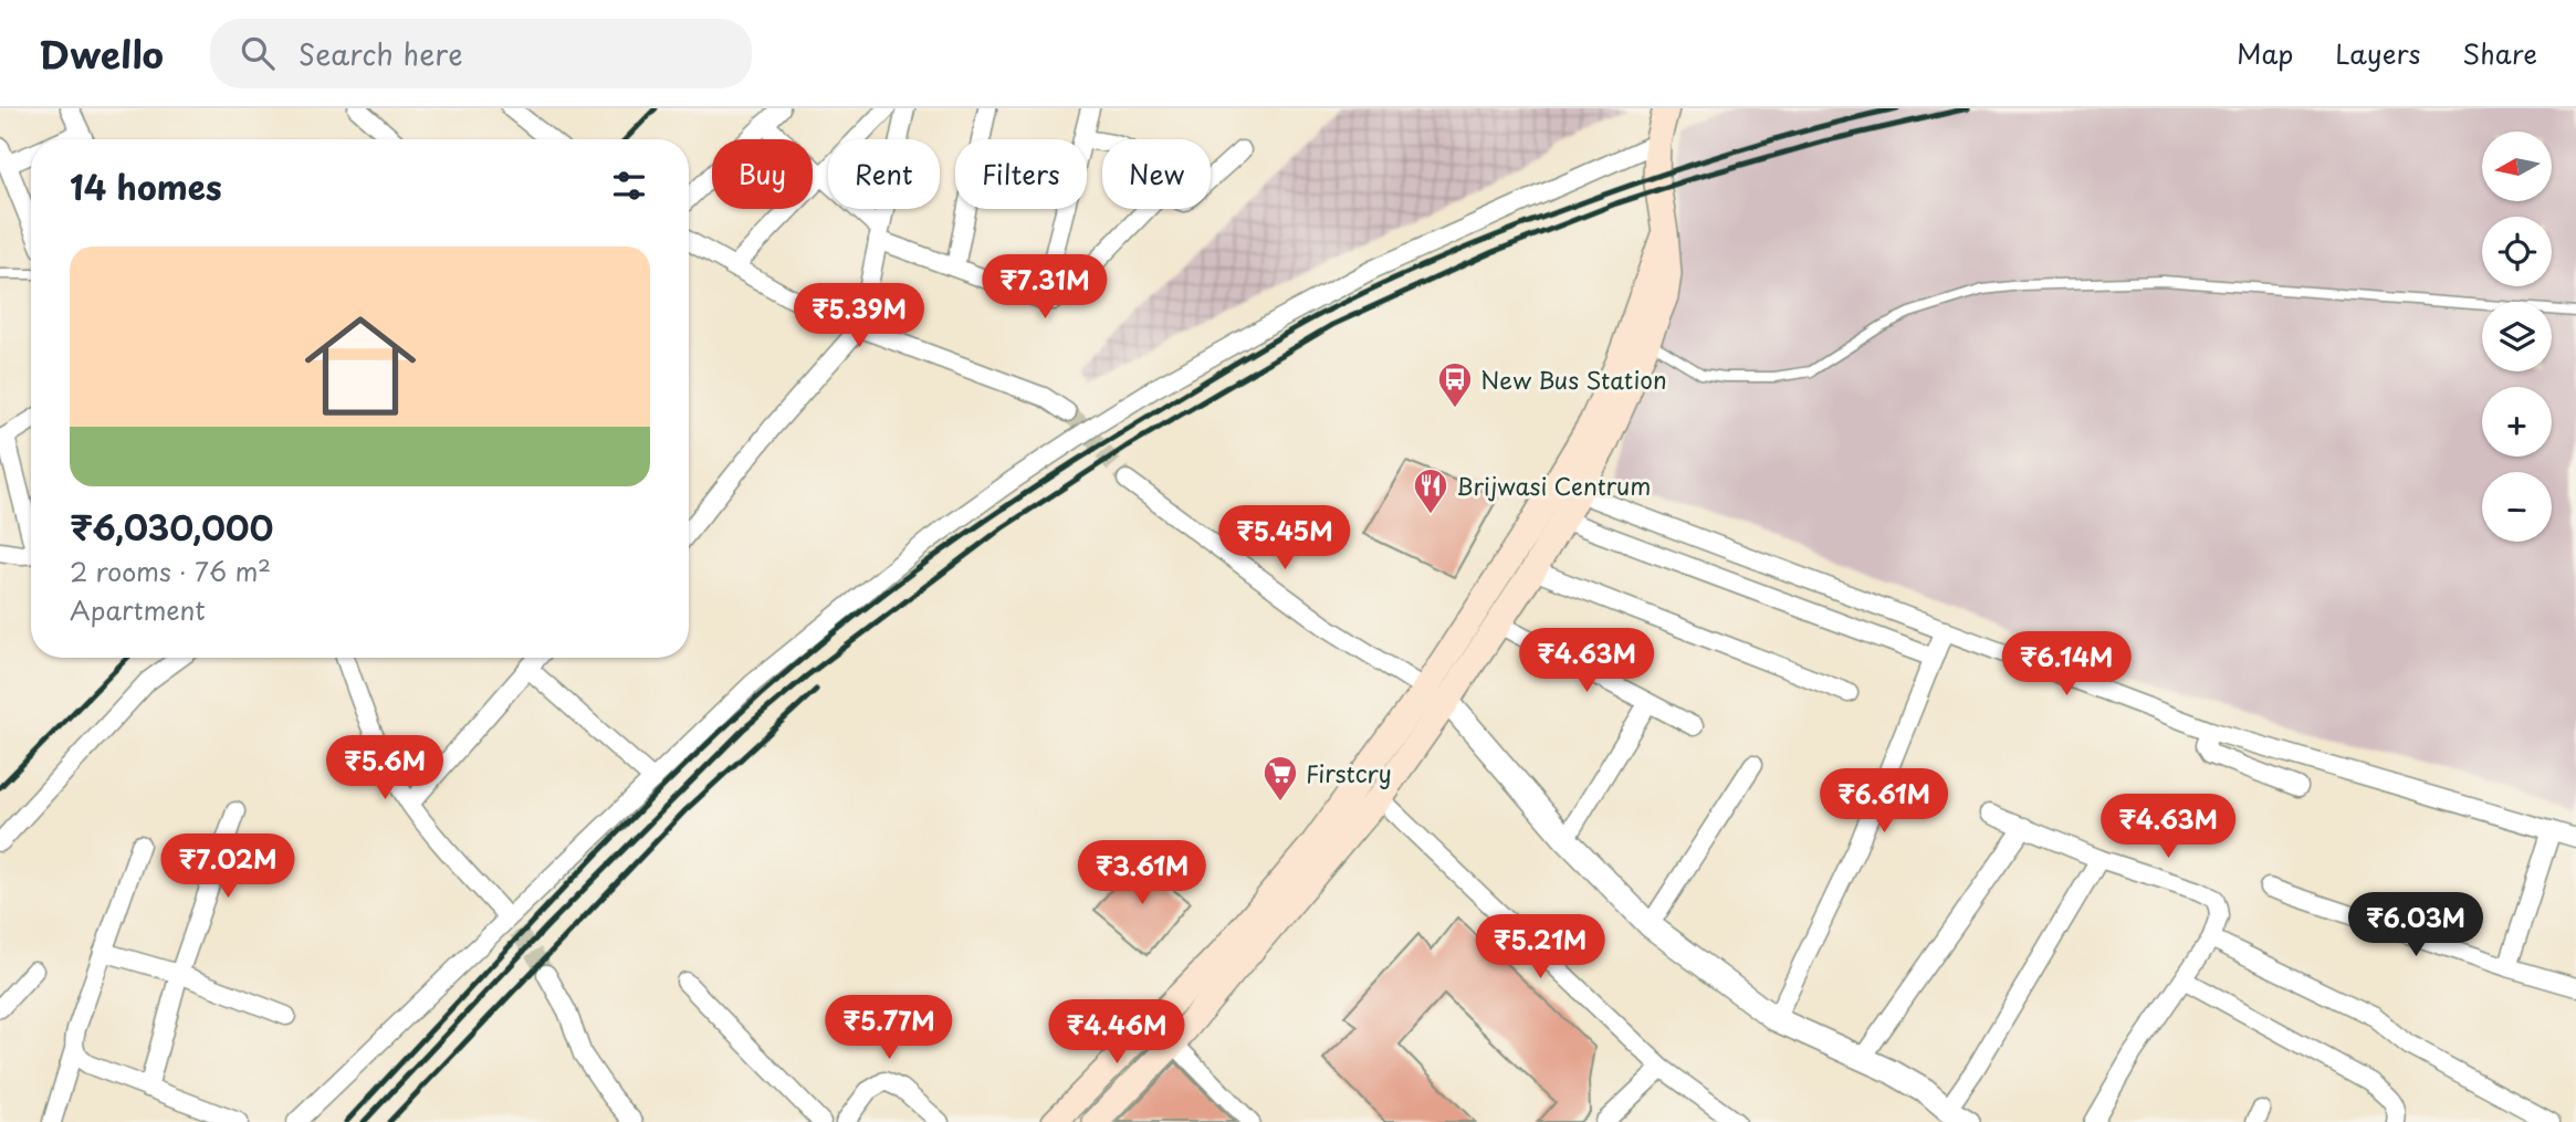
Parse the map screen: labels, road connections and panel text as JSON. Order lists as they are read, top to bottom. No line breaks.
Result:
{"places":{"bus stop":["New Bus Station"],"restaurant":["Brijwasi Centrum"],"supermarket":["Firstcry"]},"north":"left","page":{"header":"Dwello","search":"Search here","nav":["Map","Layers","Share"],"map_buttons":["+","−"],"chip":["Buy","Rent","Filters","New"],"heading":"14 homes","list":[{"name":"₹6,030,000","note":"2 rooms · 76 m² · Apartment"}],"price":["₹7.31M","₹5.39M","₹5.45M","₹4.63M","₹6.14M","₹5.6M","₹6.61M","₹4.63M","₹7.02M","₹3.61M","₹6.03M","₹5.21M","₹5.77M","₹4.46M"]}}
